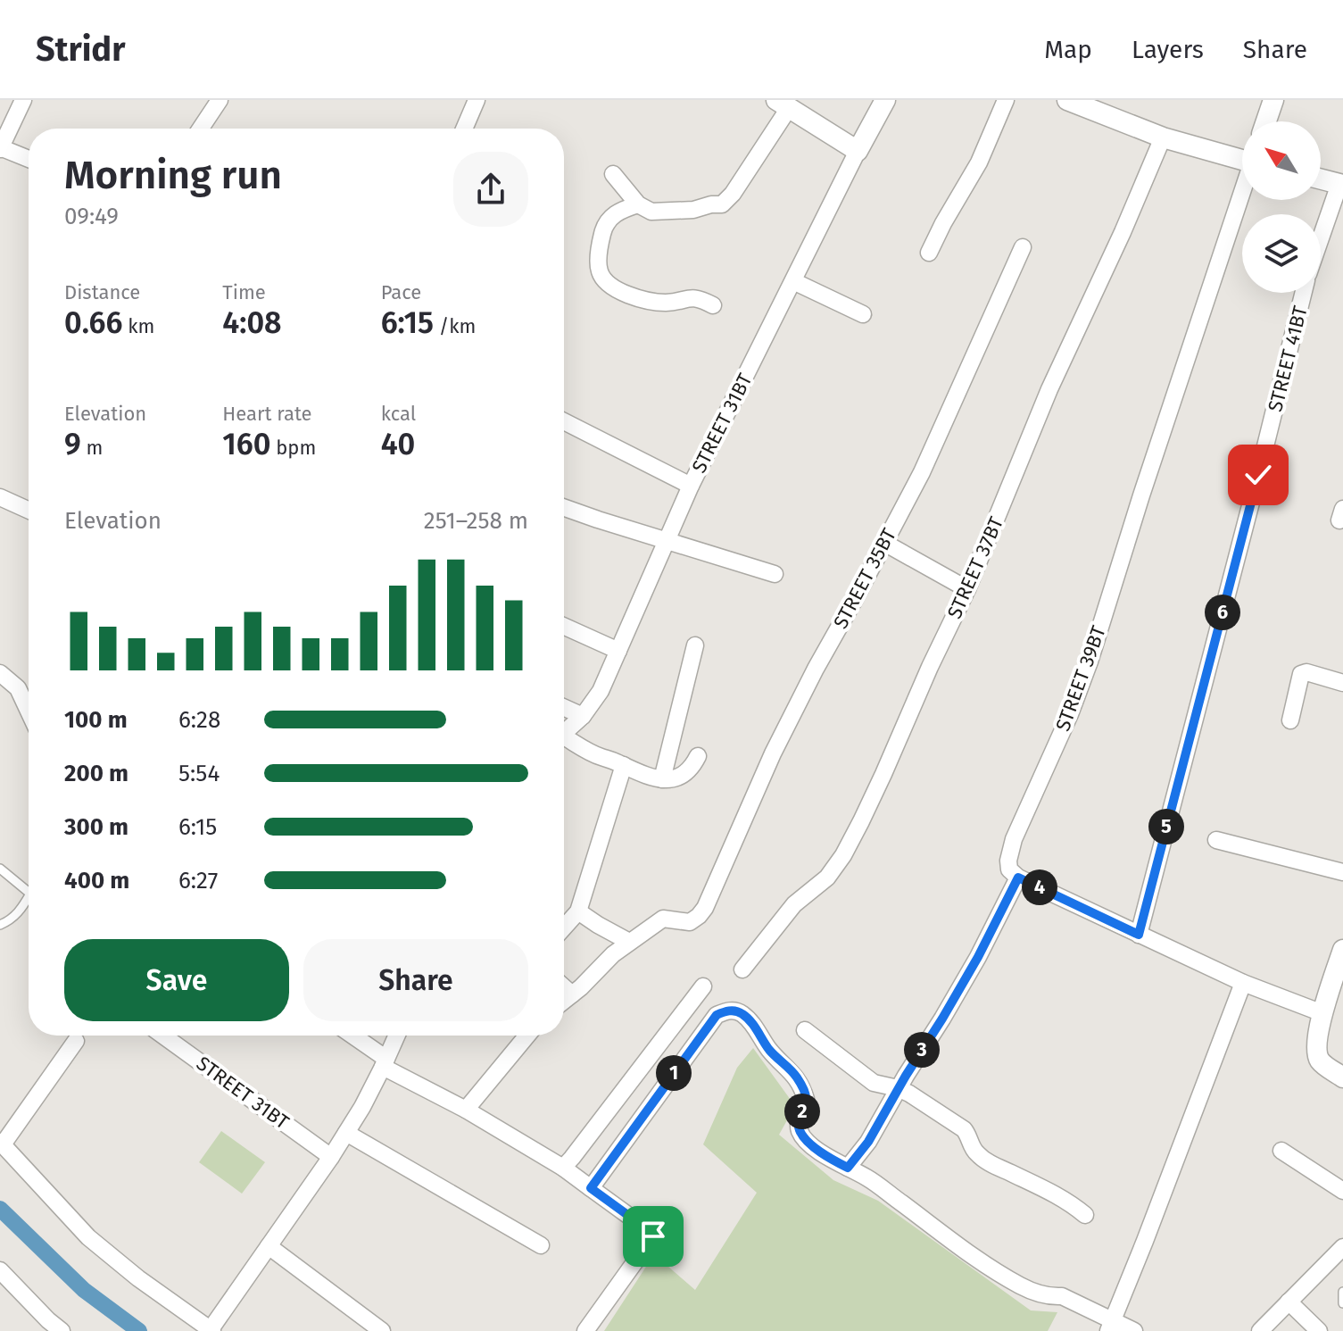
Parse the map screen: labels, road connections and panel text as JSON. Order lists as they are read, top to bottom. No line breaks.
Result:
{"streets":{"street":["STREET 41BT","STREET 31BT","STREET 37BT","STREET 35BT","STREET 39BT"]},"north":"top left","page":{"header":"Stridr","nav":["Map","Layers","Share"],"heading":["Morning run","09:49"],"stats":[["Distance","0.66 km"],["Time","4:08"],["Pace","6:15 /km"],["Elevation","9 m"],["Heart rate","160 bpm"],["kcal","40"]],"chart":["Elevation","251–258 m"],"pins":["6","5","4","3","1","2"],"list":[{"name":"100 m","note":"6:28"},{"name":"200 m","note":"5:54"},{"name":"300 m","note":"6:15"},{"name":"400 m","note":"6:27"}],"buttons":["Save","Share"]}}
